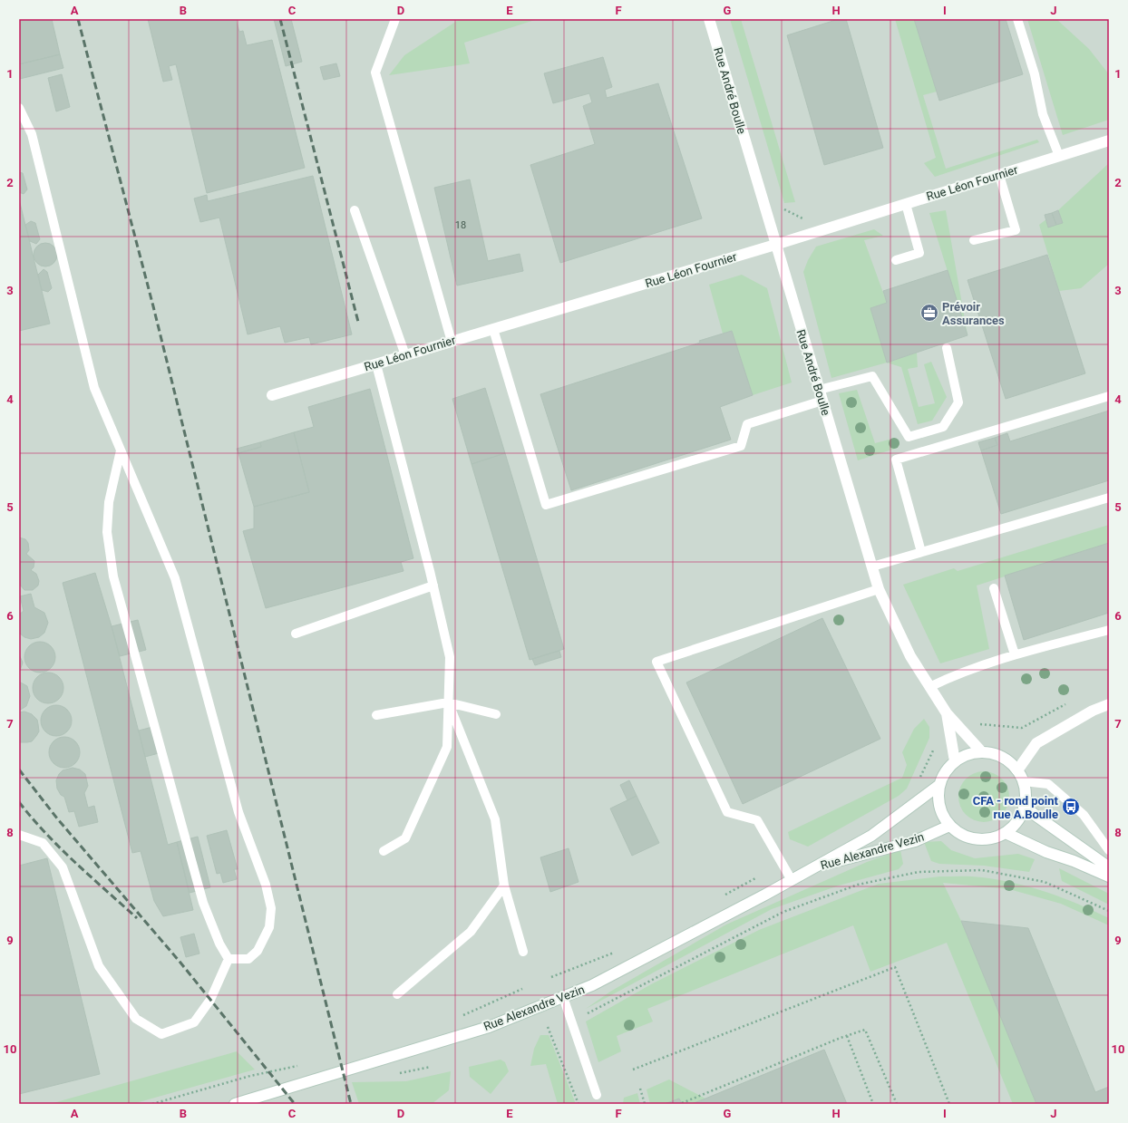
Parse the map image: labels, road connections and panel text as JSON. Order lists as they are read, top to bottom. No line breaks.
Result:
{"streets":{"street":["Rue André Boulle","Rue Léon Fournier","Rue Alexandre Vezin"]},"crossings":[["Rue André Boulle","Rue Léon Fournier"],["Rue André Boulle","Rue Alexandre Vezin"]],"places":{"office":["Prévoir Assurances"],"bus stop":["CFA - rond point rue A.Boulle"]},"house_numbers":["18"],"grid":{"columns":["A","B","C","D","E","F","G","H","I","J"],"rows":["1","2","3","4","5","6","7","8","9","10"]}}
